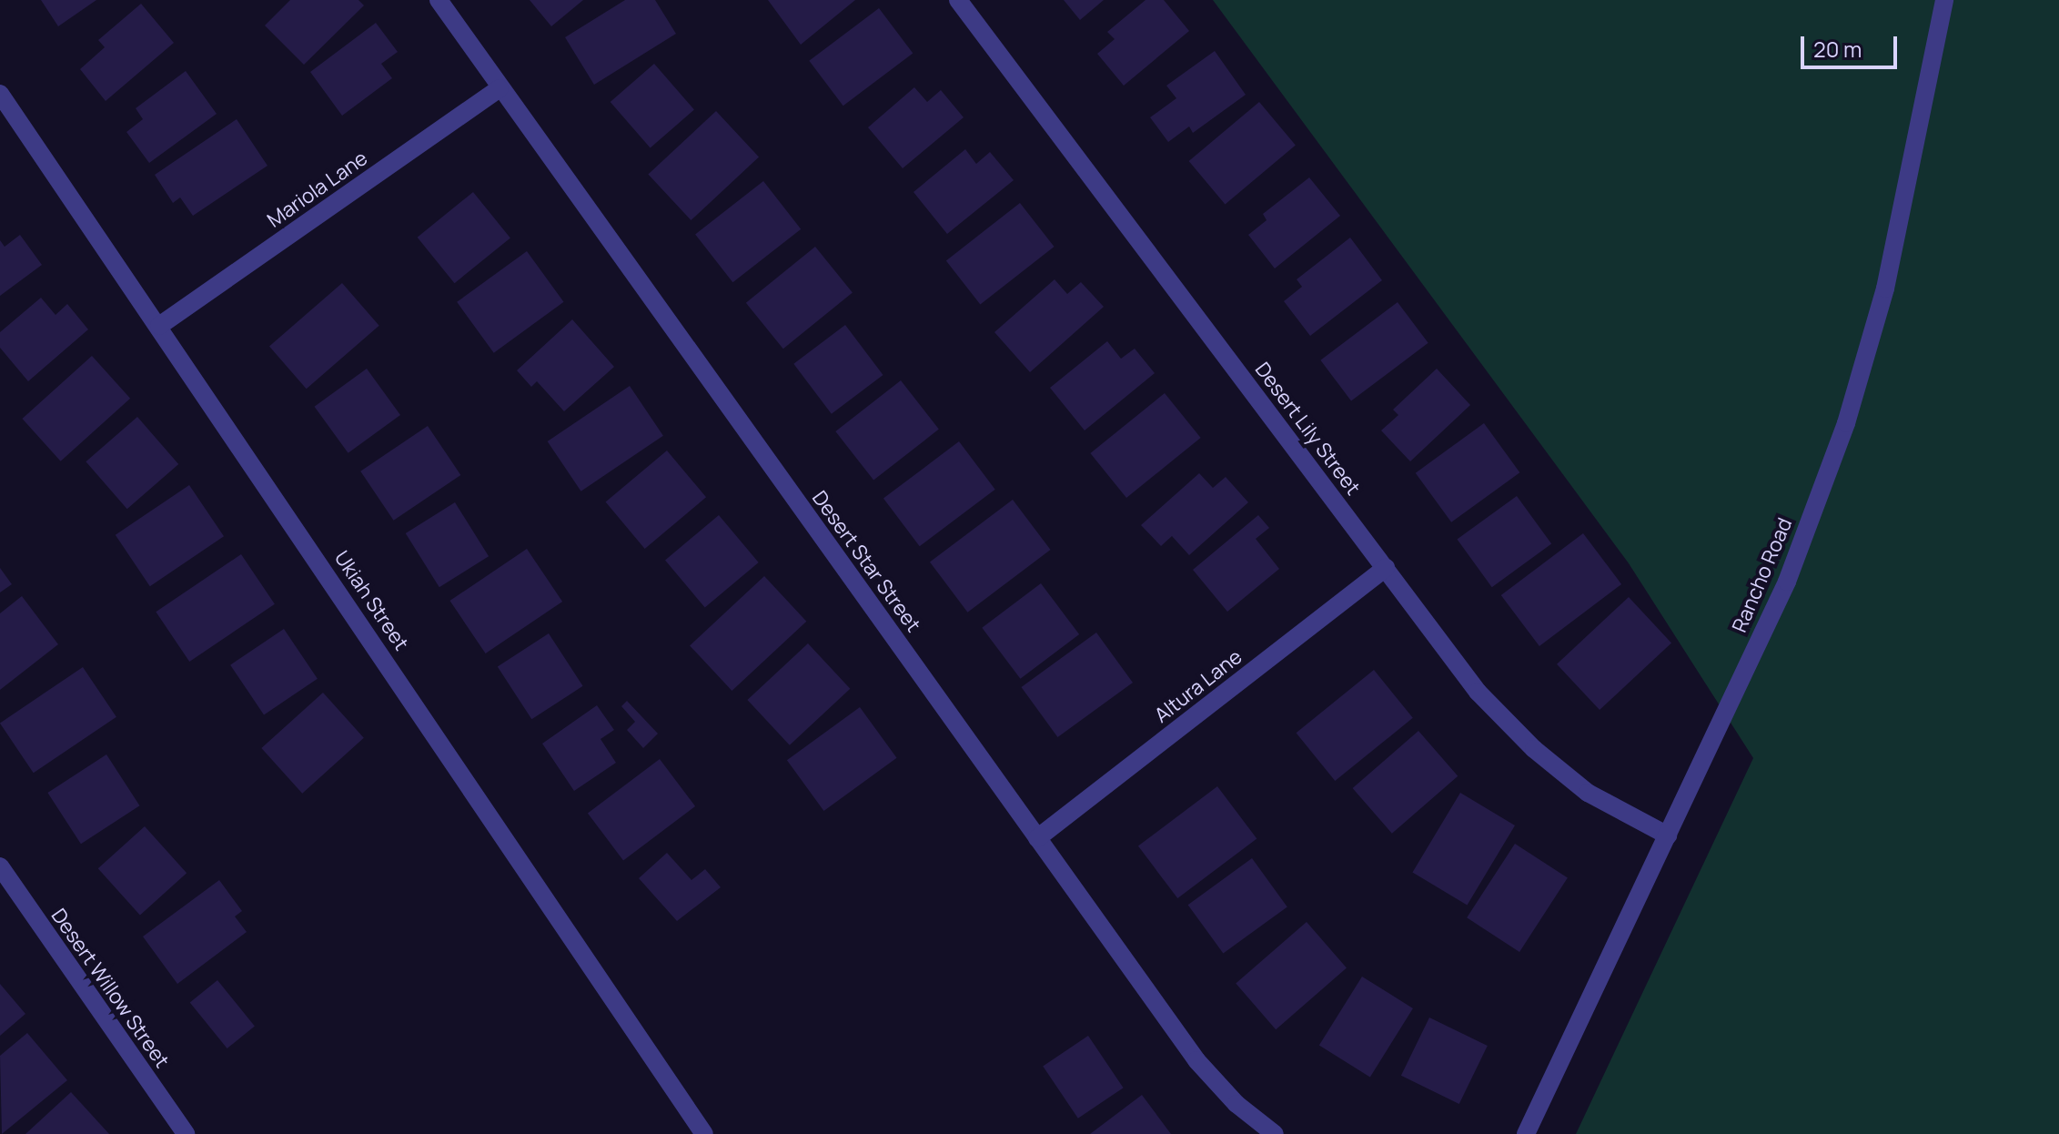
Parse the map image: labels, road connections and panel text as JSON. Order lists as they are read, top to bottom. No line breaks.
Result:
{"streets":{"street":["Mariola Lane","Desert Lily Street","Desert Star Street","Rancho Road","Ukiah Street","Altura Lane","Desert Willow Street"]},"crossings":[["Mariola Lane","Desert Star Street"],["Mariola Lane","Ukiah Street"],["Desert Lily Street","Rancho Road"],["Desert Lily Street","Altura Lane"],["Desert Star Street","Altura Lane"]],"scale_bar":"20 m"}
